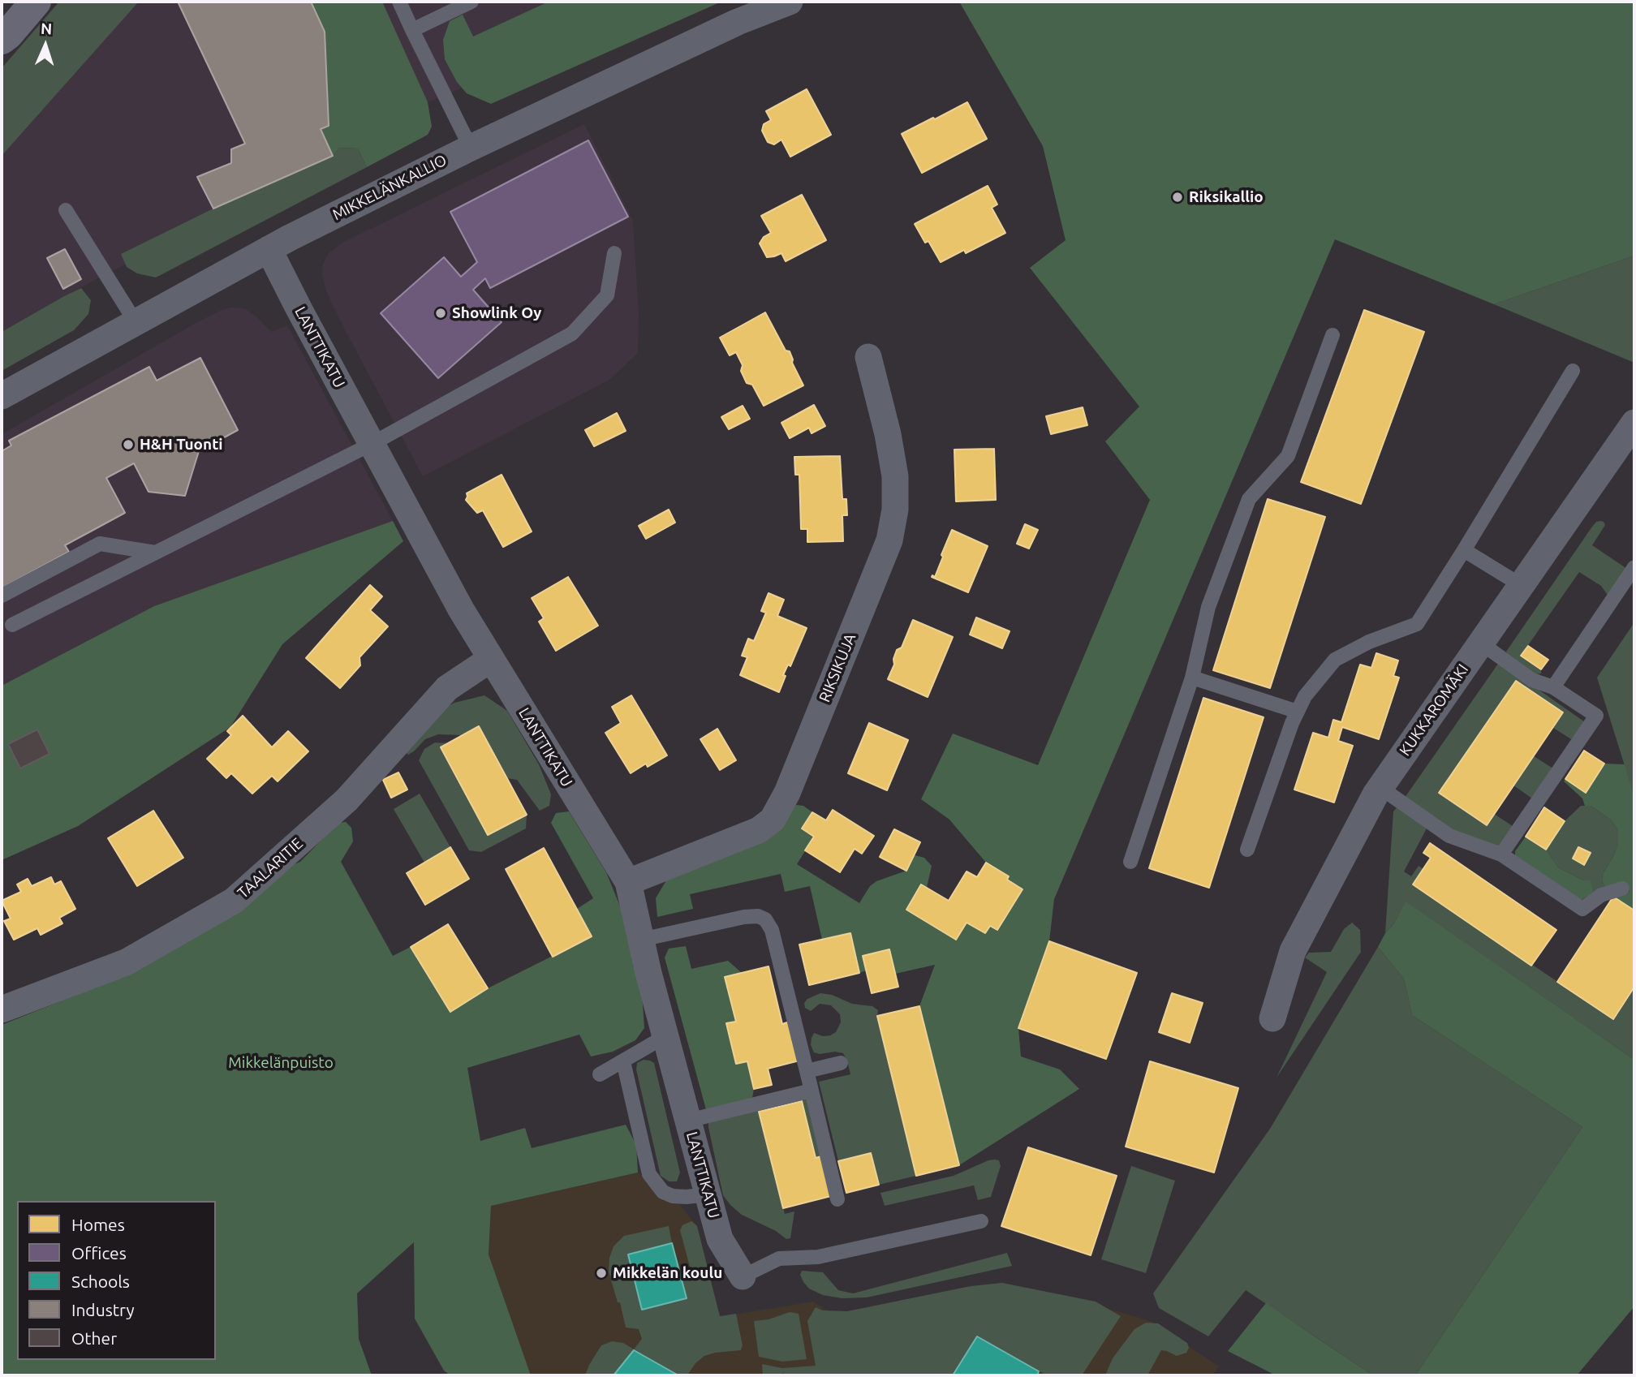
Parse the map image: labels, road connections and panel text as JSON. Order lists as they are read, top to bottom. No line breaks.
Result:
{"streets":{"street":["MIKKELÄNKALLIO","LANTTIKATU","RIKSIKUJA","KUKKAROMÄKI","TAALARITIE"]},"crossings":[["MIKKELÄNKALLIO","LANTTIKATU"],["LANTTIKATU","RIKSIKUJA"],["LANTTIKATU","TAALARITIE"]],"parks":["Mikkelänpuisto"],"places":["Riksikallio","Showlink Oy","H&H Tuonti","Mikkelän koulu"],"legend":["Homes","Offices","Schools","Industry","Other"],"north":"top"}
